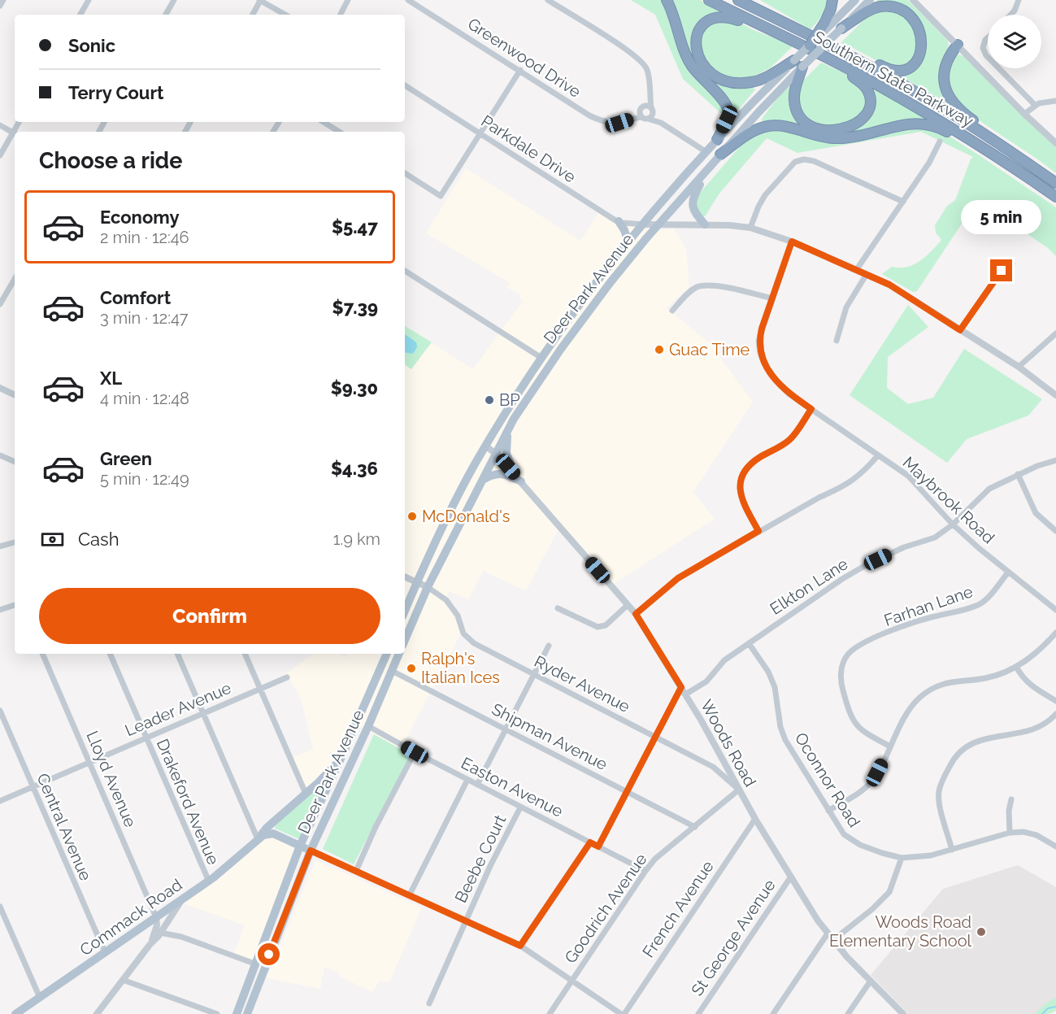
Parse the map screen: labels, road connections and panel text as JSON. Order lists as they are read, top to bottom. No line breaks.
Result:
{"streets":{"highway":["Southern State Parkway"],"main road":["Deer Park Avenue","Commack Road"],"street":["Greenwood Drive","Parkdale Drive","Maybrook Road","Elkton Lane","Farhan Lane","Ryder Avenue","Leader Avenue","Shipman Avenue","Woods Road","Lloyd Avenue","Oconnor Road","Easton Avenue","Drakeford Avenue","Central Avenue","Beebe Court","Goodrich Avenue","French Avenue","St George Avenue"]},"crossings":[["Parkdale Drive","Deer Park Avenue"],["Deer Park Avenue","Ryder Avenue"],["Deer Park Avenue","Shipman Avenue"],["Deer Park Avenue","Woods Road"],["Deer Park Avenue","Easton Avenue"],["Deer Park Avenue","Commack Road"],["Maybrook Road","Elkton Lane"],["Maybrook Road","Farhan Lane"],["Elkton Lane","Woods Road"],["Elkton Lane","Oconnor Road"],["Ryder Avenue","Woods Road"],["Ryder Avenue","Goodrich Avenue"],["Leader Avenue","Lloyd Avenue"],["Leader Avenue","Drakeford Avenue"],["Leader Avenue","Central Avenue"],["Shipman Avenue","Goodrich Avenue"],["Woods Road","Goodrich Avenue"],["Woods Road","French Avenue"],["Woods Road","St George Avenue"],["Lloyd Avenue","Commack Road"],["Easton Avenue","Beebe Court"],["Easton Avenue","Goodrich Avenue"],["Drakeford Avenue","Commack Road"],["Central Avenue","Commack Road"]],"places":["Guac Time","BP","McDonald's","Ralph's Italian Ices","Woods Road Elementary School"],"page":{"banner":["Sonic","Terry Court"],"heading":"Choose a ride","list":[{"name":"Economy","note":"2 min · 12:46","value":"$5.47"},{"name":"Comfort","note":"3 min · 12:47","value":"$7.39"},{"name":"XL","note":"4 min · 12:48","value":"$9.30"},{"name":"Green","note":"5 min · 12:49","value":"$4.36"}],"bubble":"5 min","pay":["Cash","1.9 km"],"buttons":"Confirm"}}
